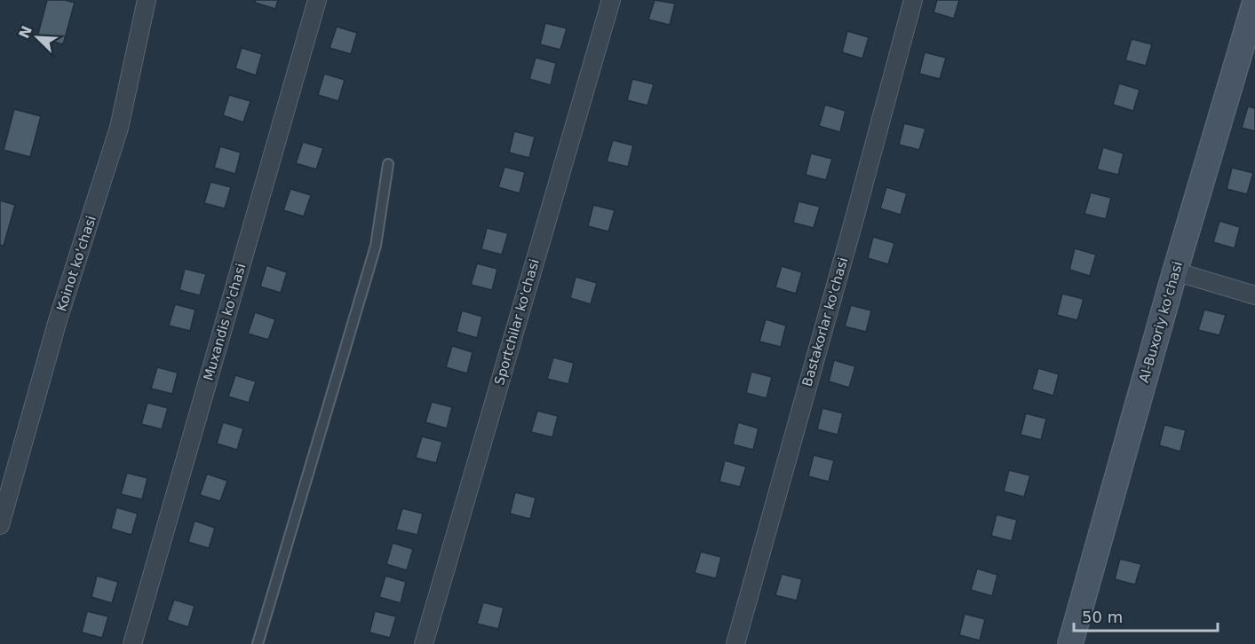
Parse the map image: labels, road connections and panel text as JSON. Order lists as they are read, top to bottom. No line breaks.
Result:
{"streets":{"street":["Koinot ko'chasi","Muxandis ko'chasi","Sportchilar ko'chasi","Bastakorlar ko'chasi","Al-Buxoriy ko'chasi"]},"scale_bar":"50 m","north":"top left"}
